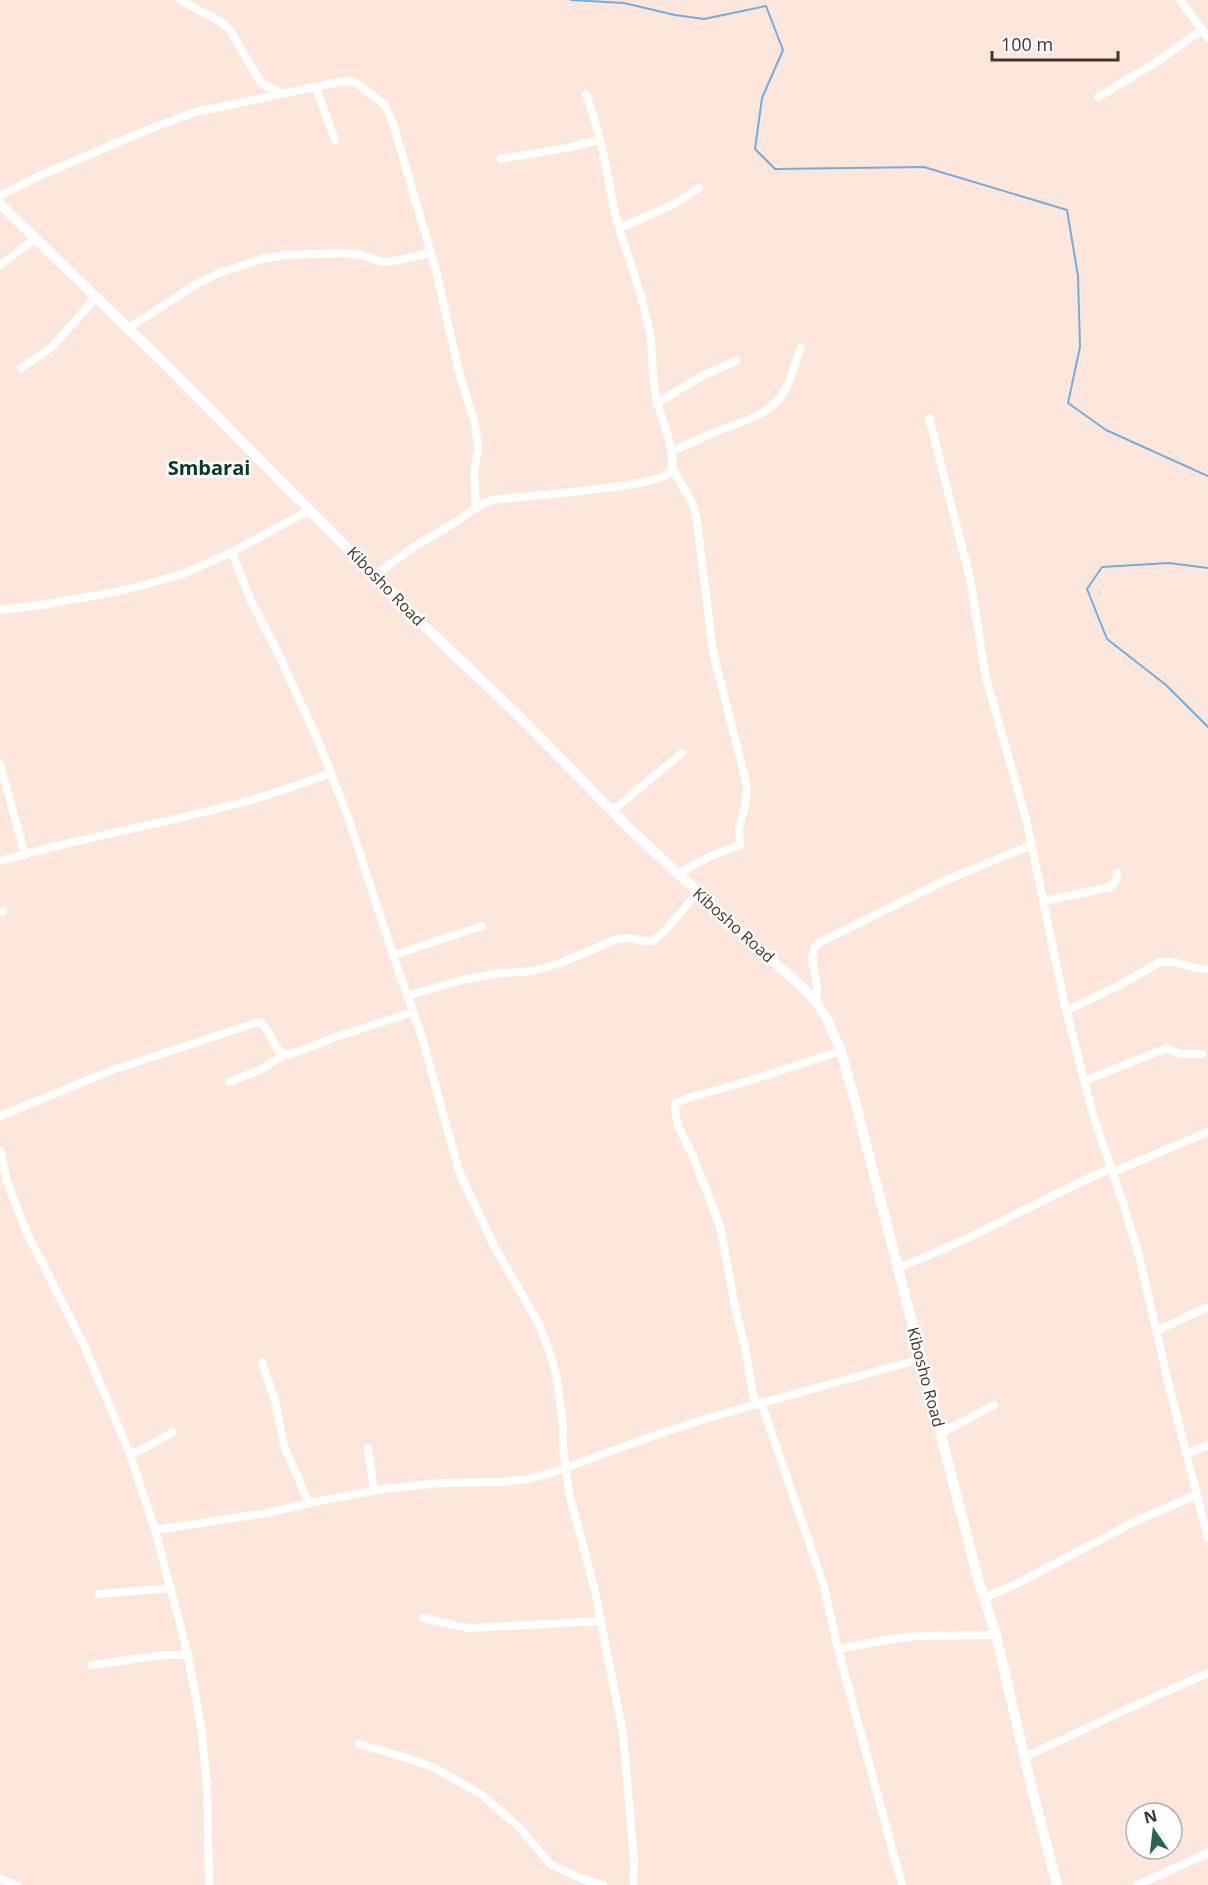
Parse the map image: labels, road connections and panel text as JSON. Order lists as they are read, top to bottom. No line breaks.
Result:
{"streets":{"street":["Kibosho Road"]},"districts":["Smbarai"],"scale_bar":"100 m","north":"top"}
